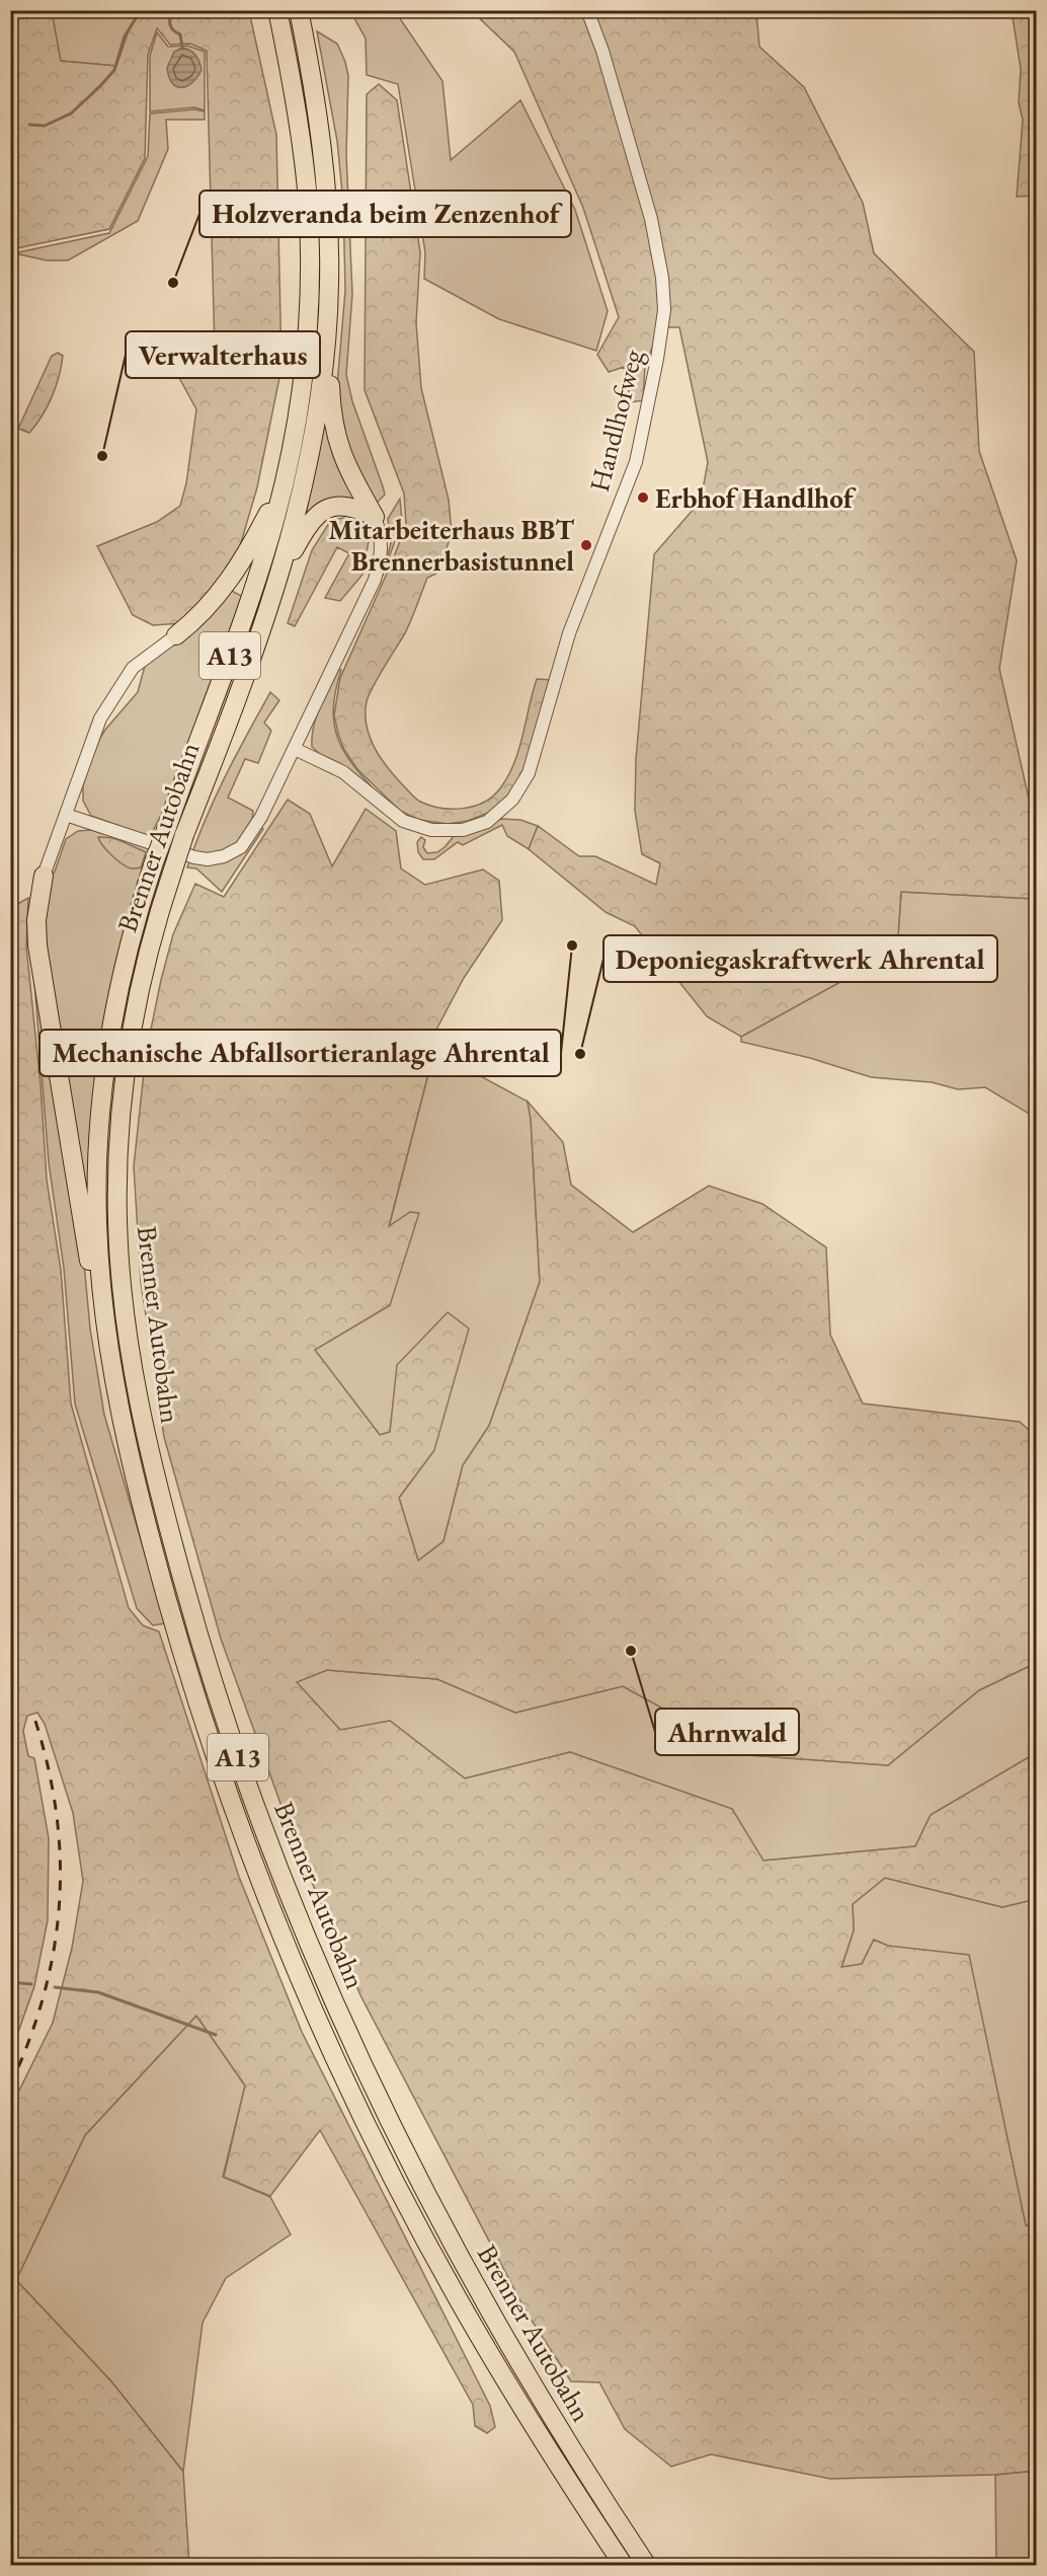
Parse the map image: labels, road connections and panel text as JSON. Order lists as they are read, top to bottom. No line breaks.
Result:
{"streets":{"highway":["A13","Brenner Autobahn"],"street":["Handlhofweg"]},"places":["Holzveranda beim Zenzenhof","Verwalterhaus","Erbhof Handlhof","Mitarbeiterhaus BBT Brennerbasistunnel","Mechanische Abfallsortieranlage Ahrental","Deponiegaskraftwerk Ahrental","Ahrnwald"]}
